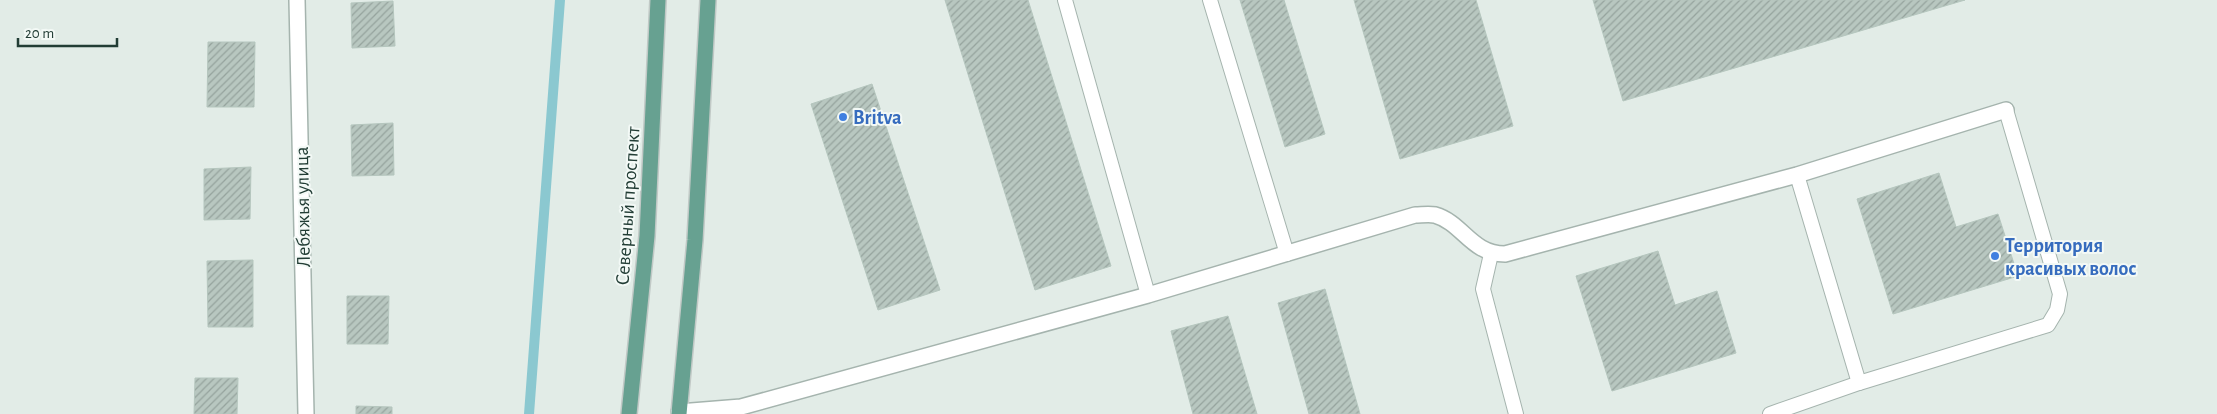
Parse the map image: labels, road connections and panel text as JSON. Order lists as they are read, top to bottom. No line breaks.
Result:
{"streets":{"main road":["Северный проспект"],"street":["Лебяжья улица"]},"places":["Britva","Территория красивых волос"],"scale_bar":"20 m"}
